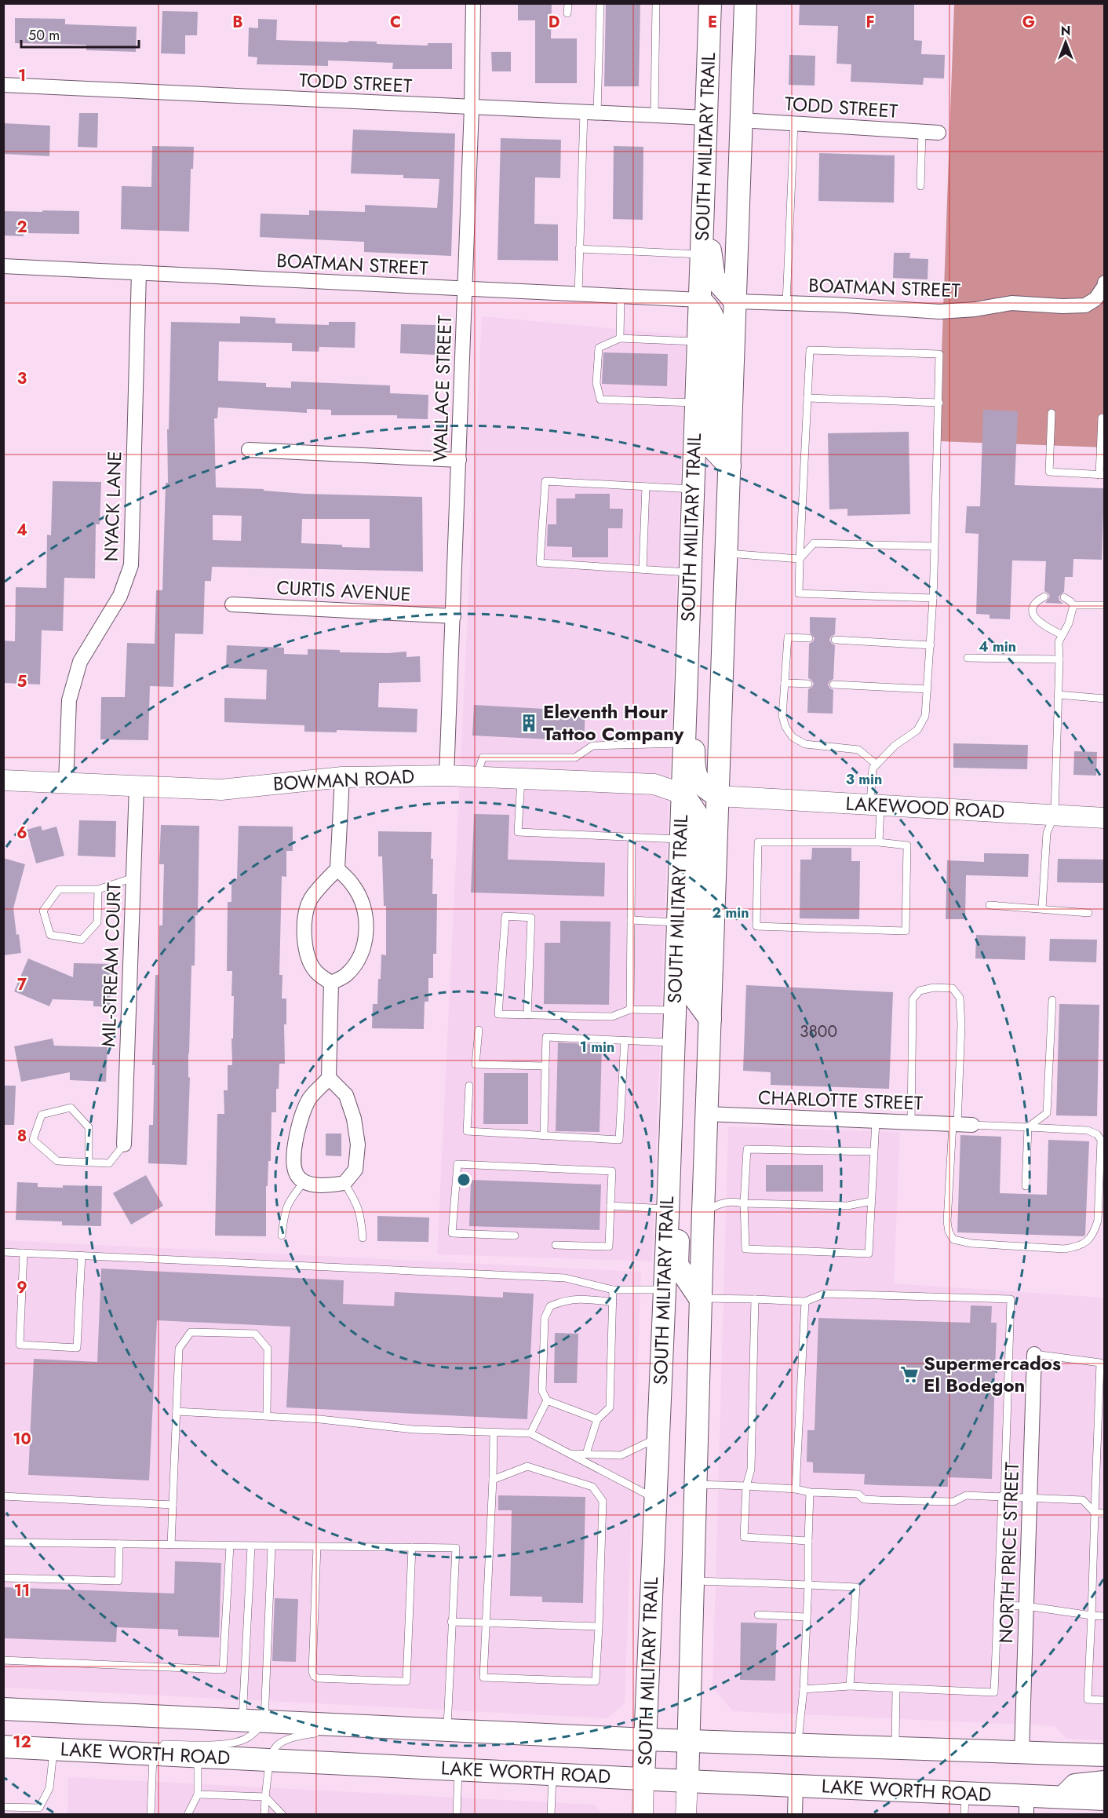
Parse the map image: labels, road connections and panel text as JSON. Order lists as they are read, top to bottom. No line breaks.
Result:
{"streets":{"main road":["SOUTH MILITARY TRAIL","LAKE WORTH ROAD"],"street":["TODD STREET","BOATMAN STREET","WALLACE STREET","NYACK LANE","CURTIS AVENUE","BOWMAN ROAD","LAKEWOOD ROAD","MIL-STREAM COURT","CHARLOTTE STREET","NORTH PRICE STREET"]},"crossings":[["TODD STREET","SOUTH MILITARY TRAIL"],["TODD STREET","WALLACE STREET"],["SOUTH MILITARY TRAIL","BOATMAN STREET"],["SOUTH MILITARY TRAIL","BOWMAN ROAD"],["SOUTH MILITARY TRAIL","LAKEWOOD ROAD"],["SOUTH MILITARY TRAIL","CHARLOTTE STREET"],["SOUTH MILITARY TRAIL","LAKE WORTH ROAD"],["BOATMAN STREET","WALLACE STREET"],["BOATMAN STREET","NYACK LANE"],["WALLACE STREET","CURTIS AVENUE"],["WALLACE STREET","BOWMAN ROAD"],["NYACK LANE","BOWMAN ROAD"],["BOWMAN ROAD","MIL-STREAM COURT"],["NORTH PRICE STREET","LAKE WORTH ROAD"]],"places":{"building":["Eleventh Hour Tattoo Company"],"supermarket":["Supermercados El Bodegon"]},"house_numbers":["3800"],"scale_bar":"50 m","north":"top","grid":{"columns":["B","C","D","E","F","G"],"rows":["1","2","3","4","5","6","7","8","9","10","11","12"]},"rings":["4 min","3 min","2 min","1 min"]}
